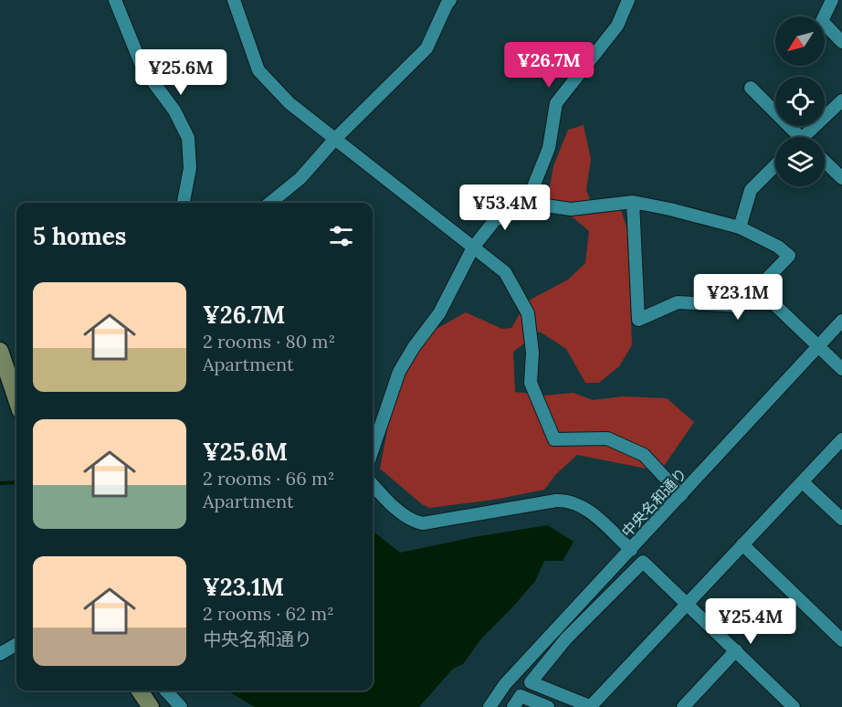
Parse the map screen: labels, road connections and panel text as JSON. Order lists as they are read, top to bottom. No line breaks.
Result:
{"streets":{"street":["中央名和通り"]},"north":"bottom left","page":{"price":["¥26.7M","¥25.6M","¥53.4M","¥23.1M","¥25.4M"],"heading":"5 homes","list":[{"name":"¥26.7M","note":"2 rooms · 80 m² · Apartment"},{"name":"¥25.6M","note":"2 rooms · 66 m² · Apartment"},{"name":"¥23.1M","note":"2 rooms · 62 m² · 中央名和通り"}]}}
